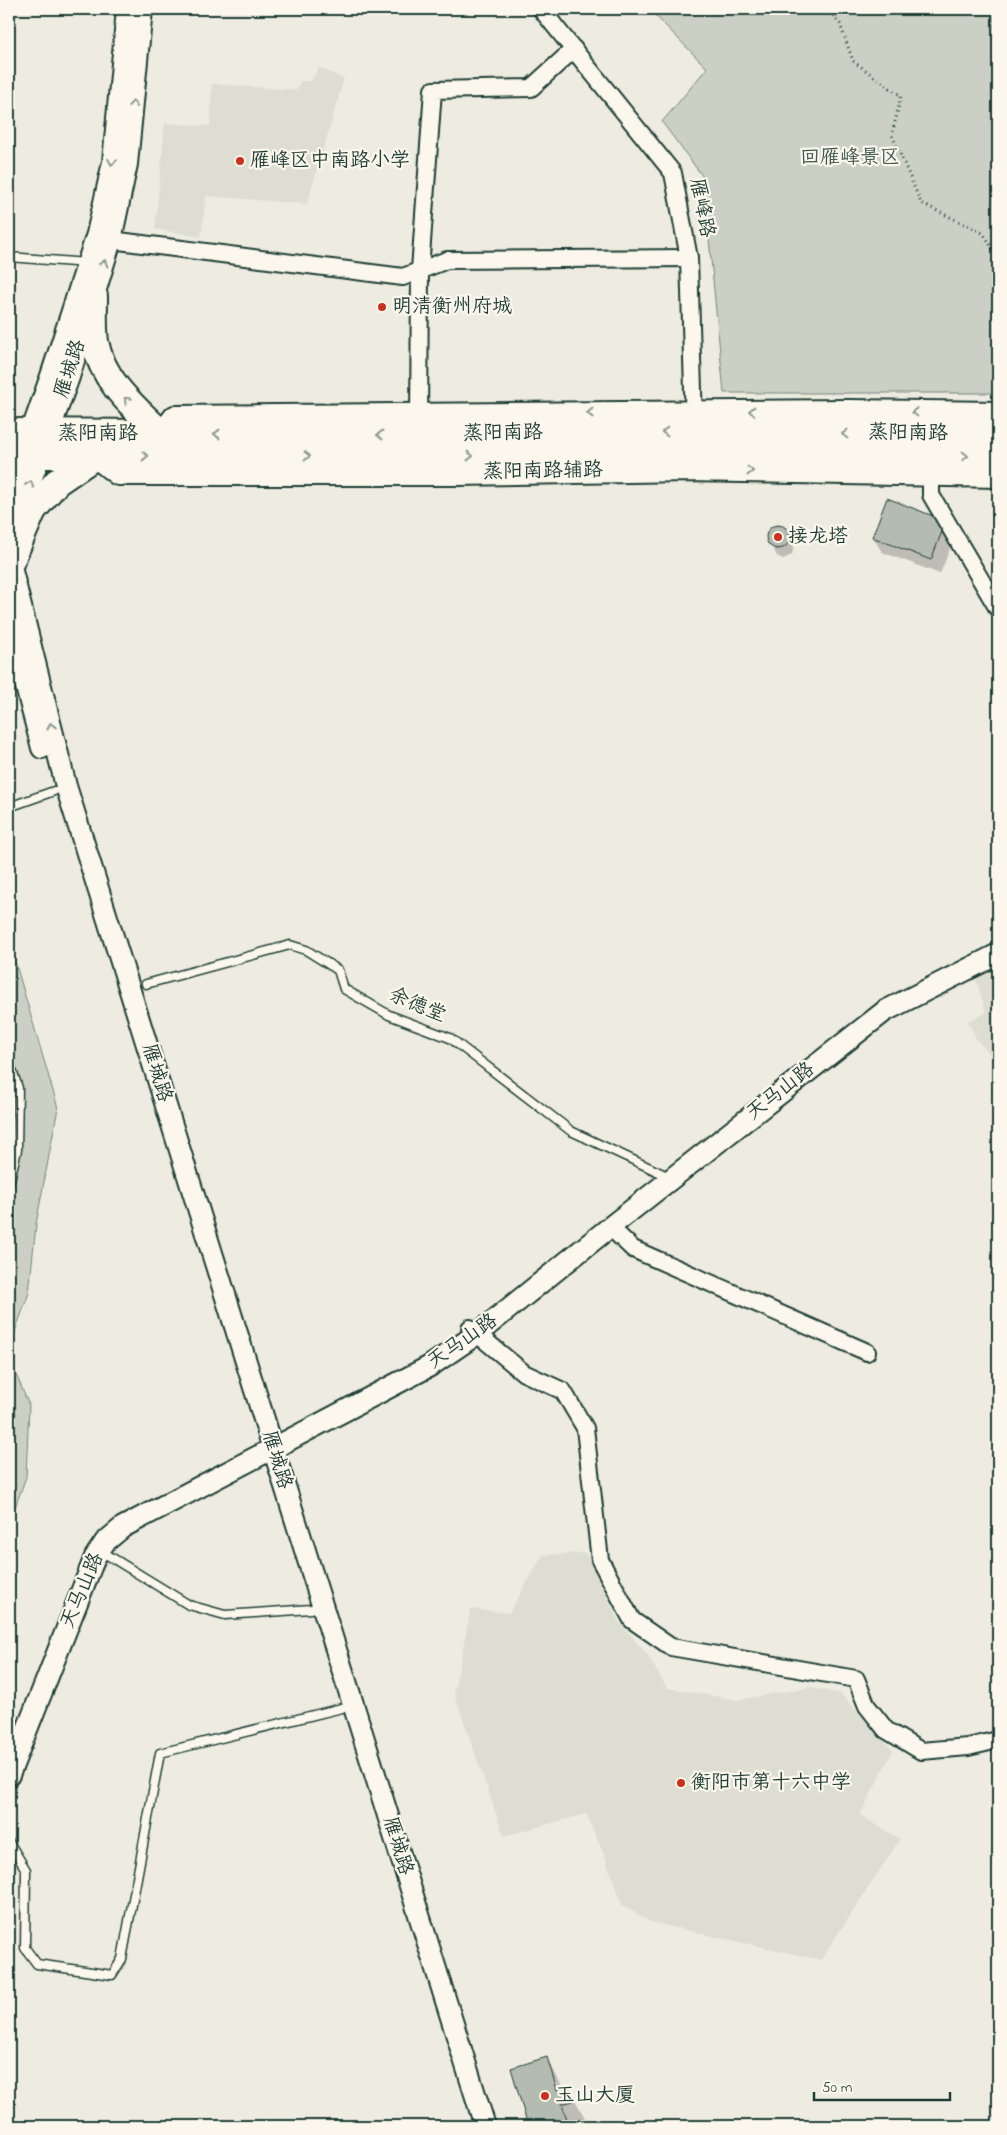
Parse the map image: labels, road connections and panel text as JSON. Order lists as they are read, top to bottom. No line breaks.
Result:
{"streets":{"main road":["蒸阳南路"],"street":["雁峰路","雁城路","天马山路"],"lane":["余德堂"]},"crossings":[["雁峰路","蒸阳南路"],["雁城路","蒸阳南路"],["雁城路","天马山路"],["余德堂","天马山路"]],"parks":["回雁峰景区"],"places":["雁峰区中南路小学","明清衡州府城","接龙塔","衡阳市第十六中学","玉山大厦"],"scale_bar":"50 m"}
